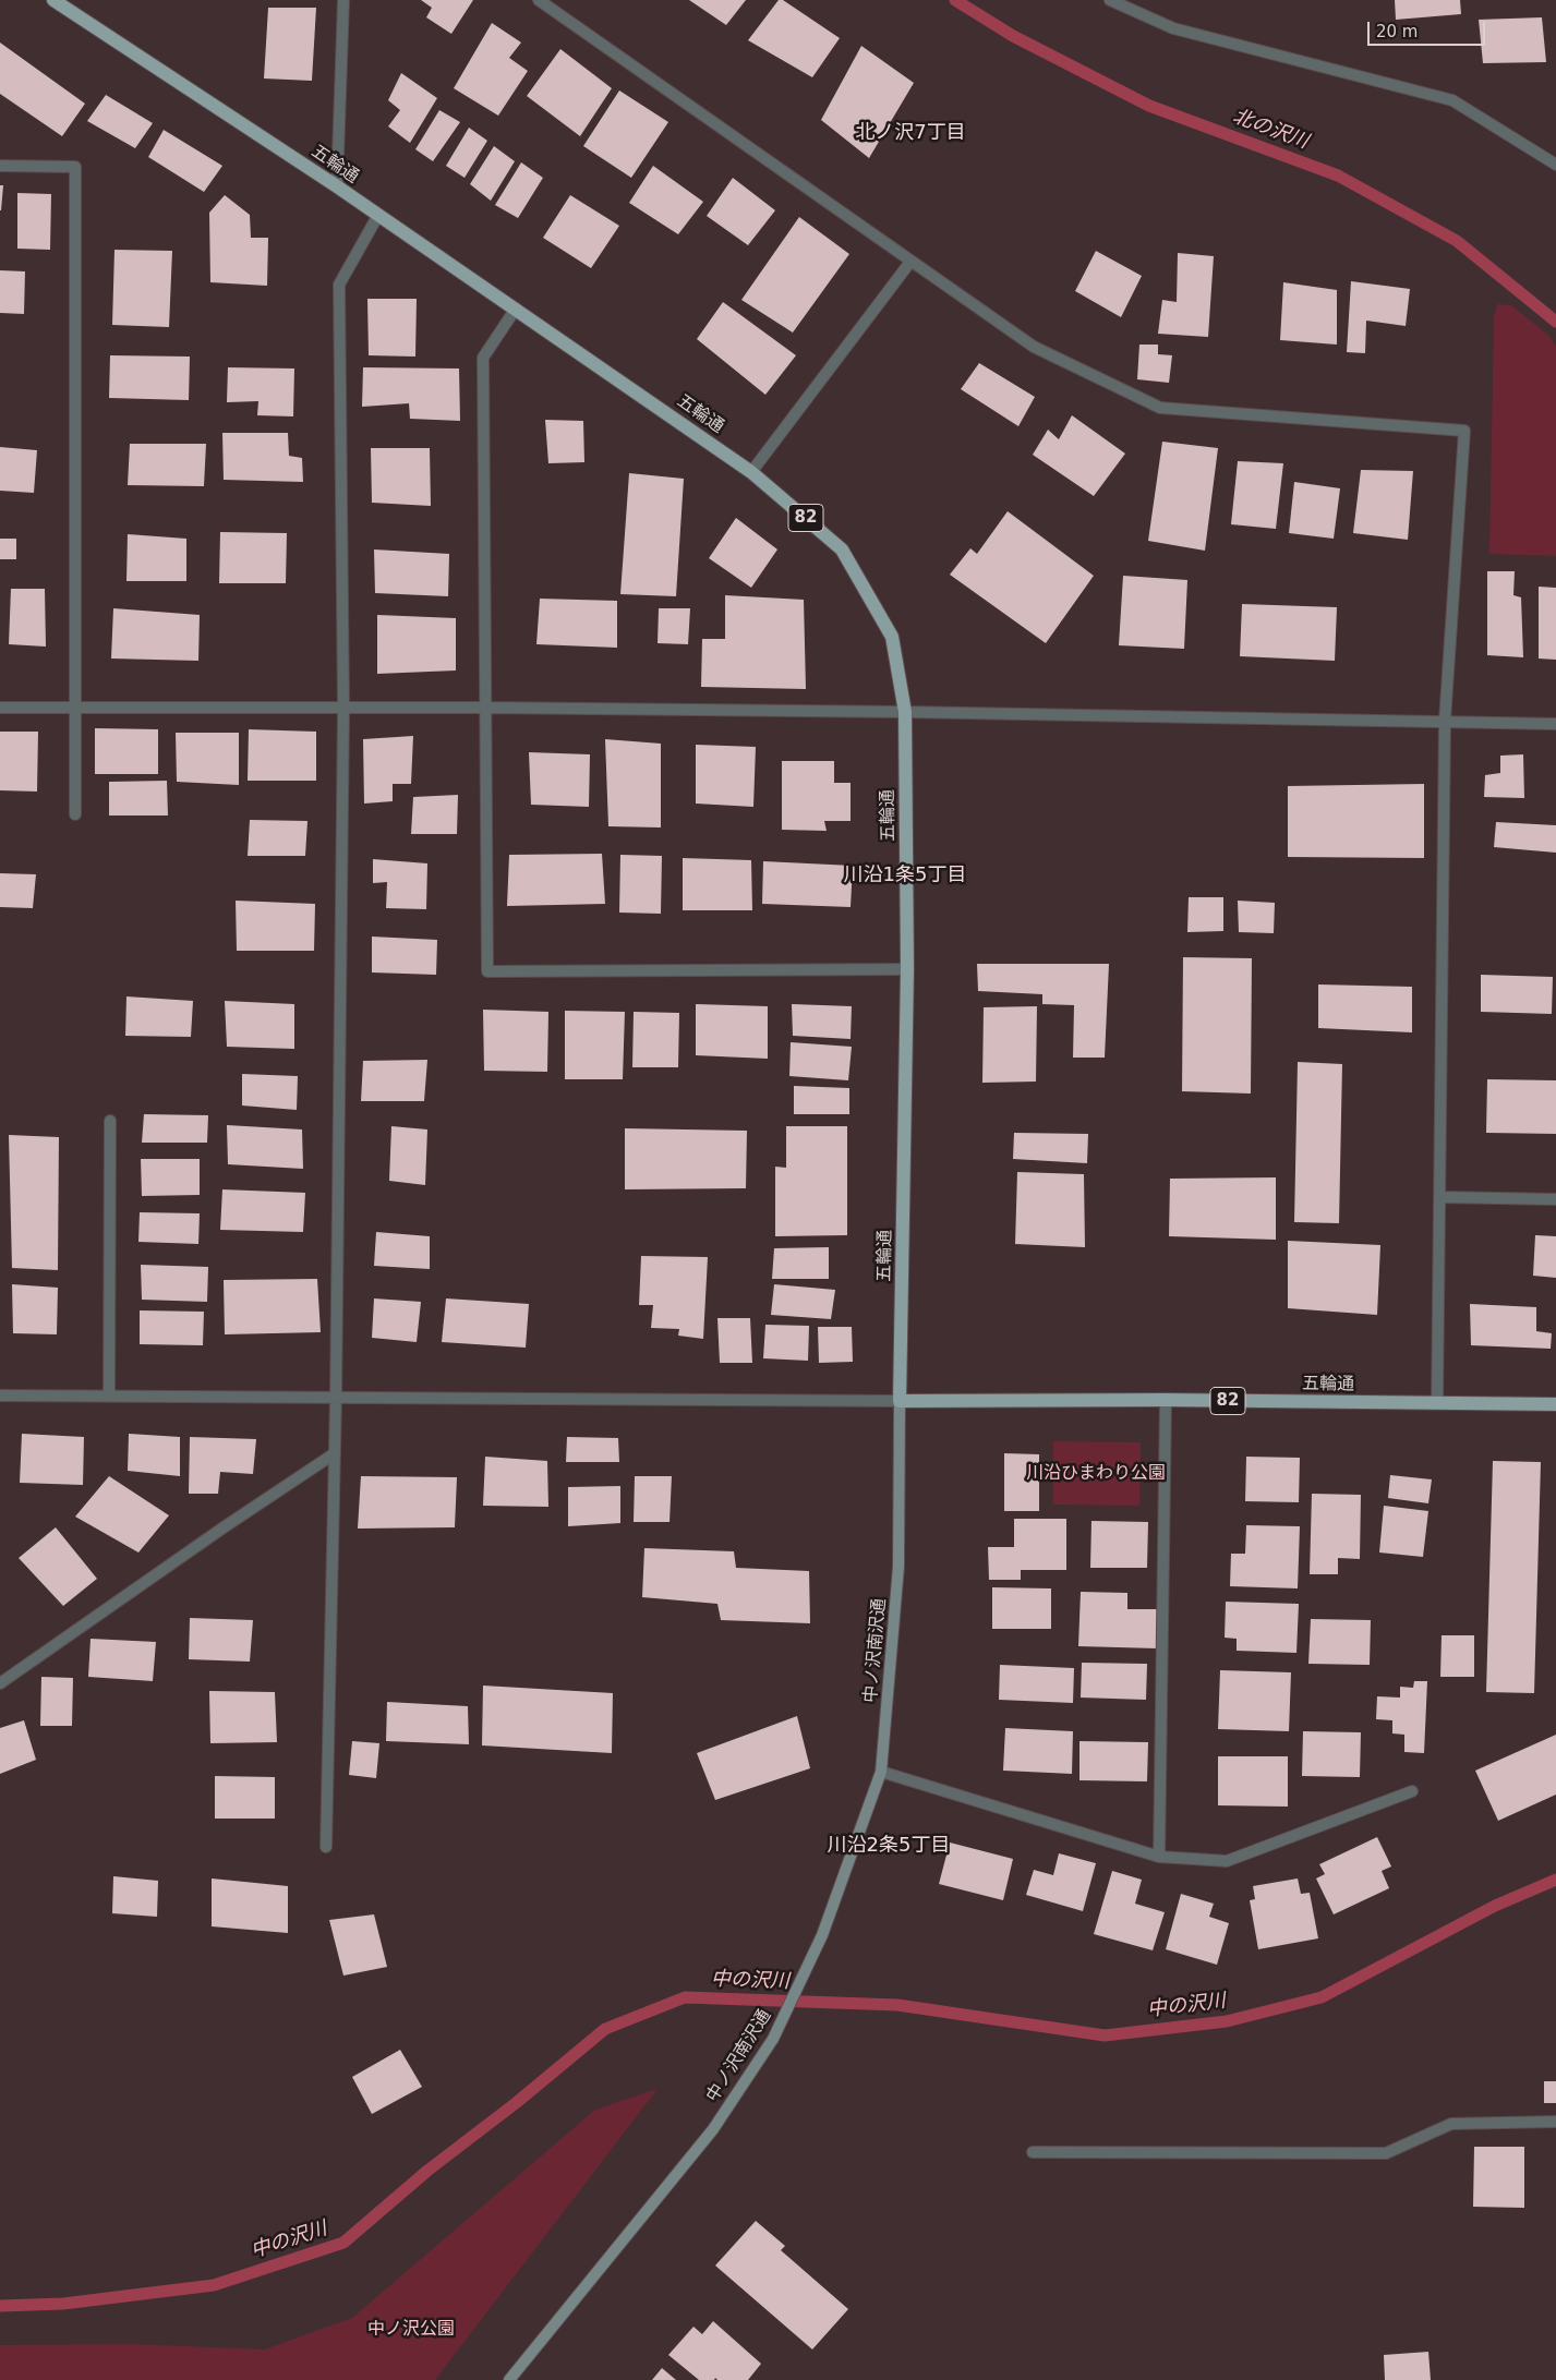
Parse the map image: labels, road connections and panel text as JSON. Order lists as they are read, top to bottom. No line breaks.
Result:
{"streets":{"main road":["五輪通","82"],"street":["中ノ沢南沢通"]},"crossings":[["五輪通","中ノ沢南沢通"]],"districts":["北ノ沢7丁目","川沿1条5丁目","川沿2条5丁目"],"water":["北の沢川","中の沢川"],"parks":["川沿ひまわり公園","中ノ沢公園"],"scale_bar":"20 m"}
